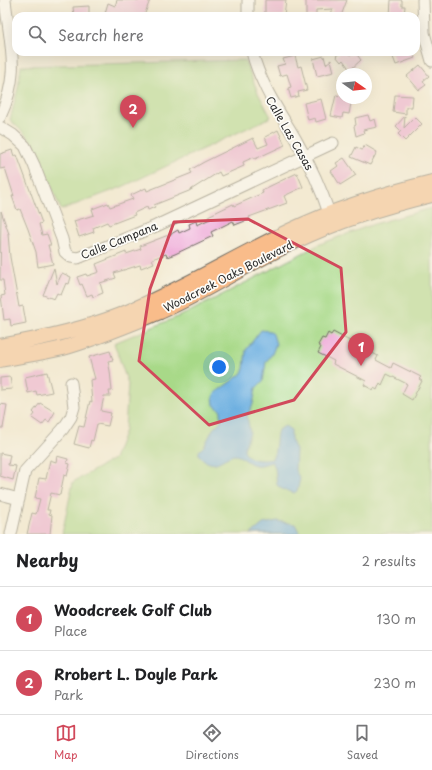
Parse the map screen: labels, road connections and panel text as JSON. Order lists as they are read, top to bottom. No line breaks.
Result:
{"streets":{"main road":["Woodcreek Oaks Boulevard"],"street":["Calle Las Casas","Calle Campana"]},"crossings":[["Calle Las Casas","Calle Campana"],["Calle Las Casas","Woodcreek Oaks Boulevard"]],"north":"right","page":{"search":"Search here","pins":["2","1"],"heading":["Nearby","2 results"],"list":[{"mark":"1","name":"Woodcreek Golf Club","note":"Place","value":"130 m"},{"mark":"2","name":"Rrobert L. Doyle Park","note":"Park","value":"230 m"}],"nav":["Map","Directions","Saved"]}}
